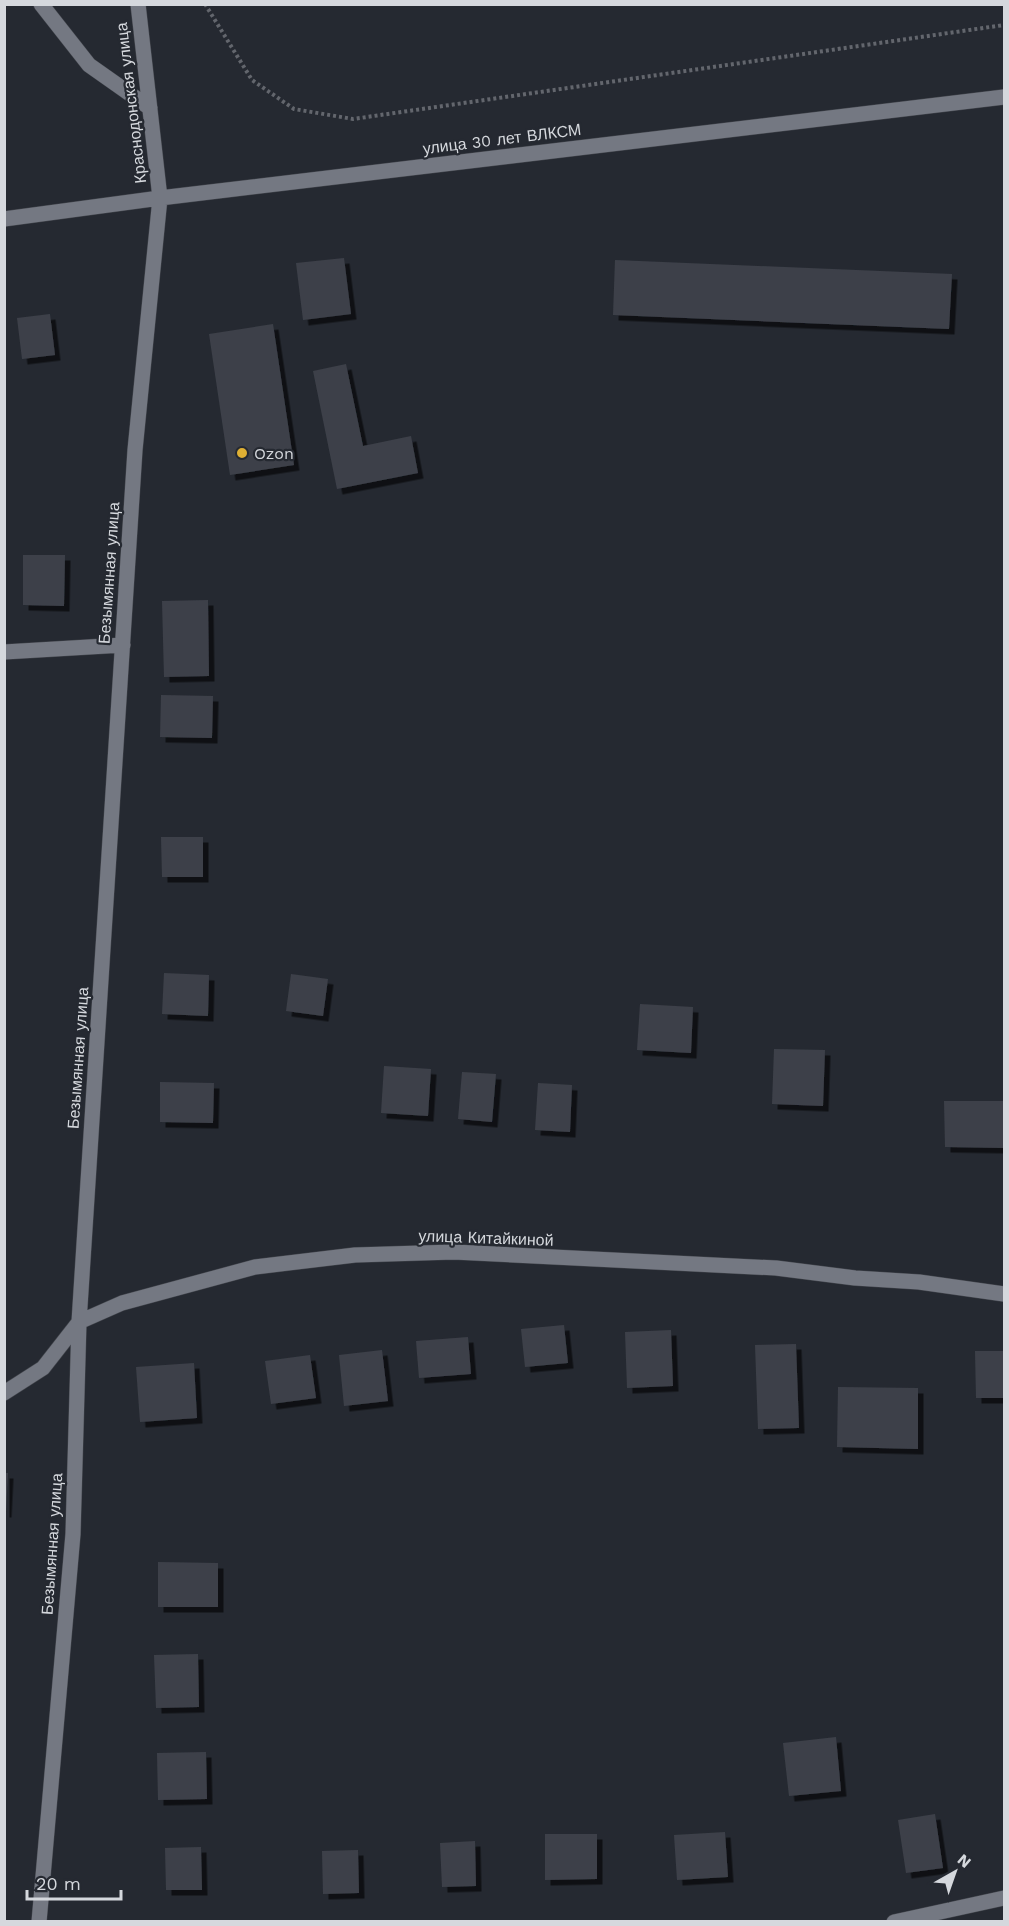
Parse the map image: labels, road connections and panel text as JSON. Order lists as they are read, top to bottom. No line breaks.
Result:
{"streets":{"street":["Краснодонская улица","улица 30 лет ВЛКСМ","Безымянная улица","улица Китайкиной"]},"crossings":[["Краснодонская улица","улица 30 лет ВЛКСМ"],["Краснодонская улица","Безымянная улица"],["улица 30 лет ВЛКСМ","Безымянная улица"],["Безымянная улица","улица Китайкиной"]],"places":["Ozon"],"scale_bar":"20 m","north":"top right"}
